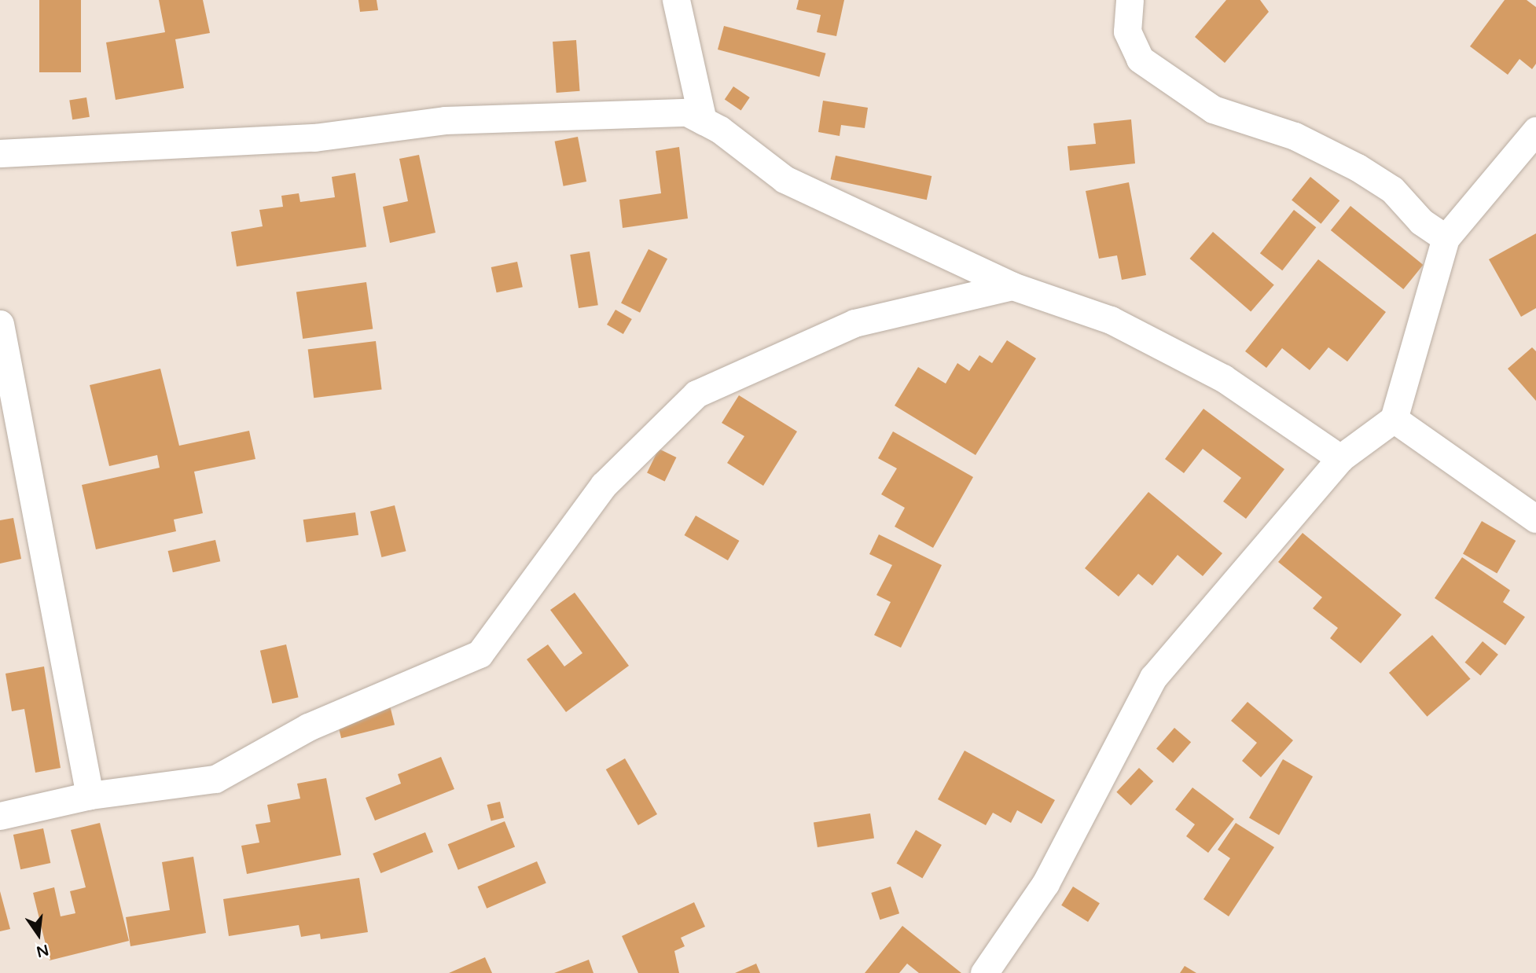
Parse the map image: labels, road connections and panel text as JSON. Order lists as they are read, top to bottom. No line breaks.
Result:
{"north":"bottom"}
